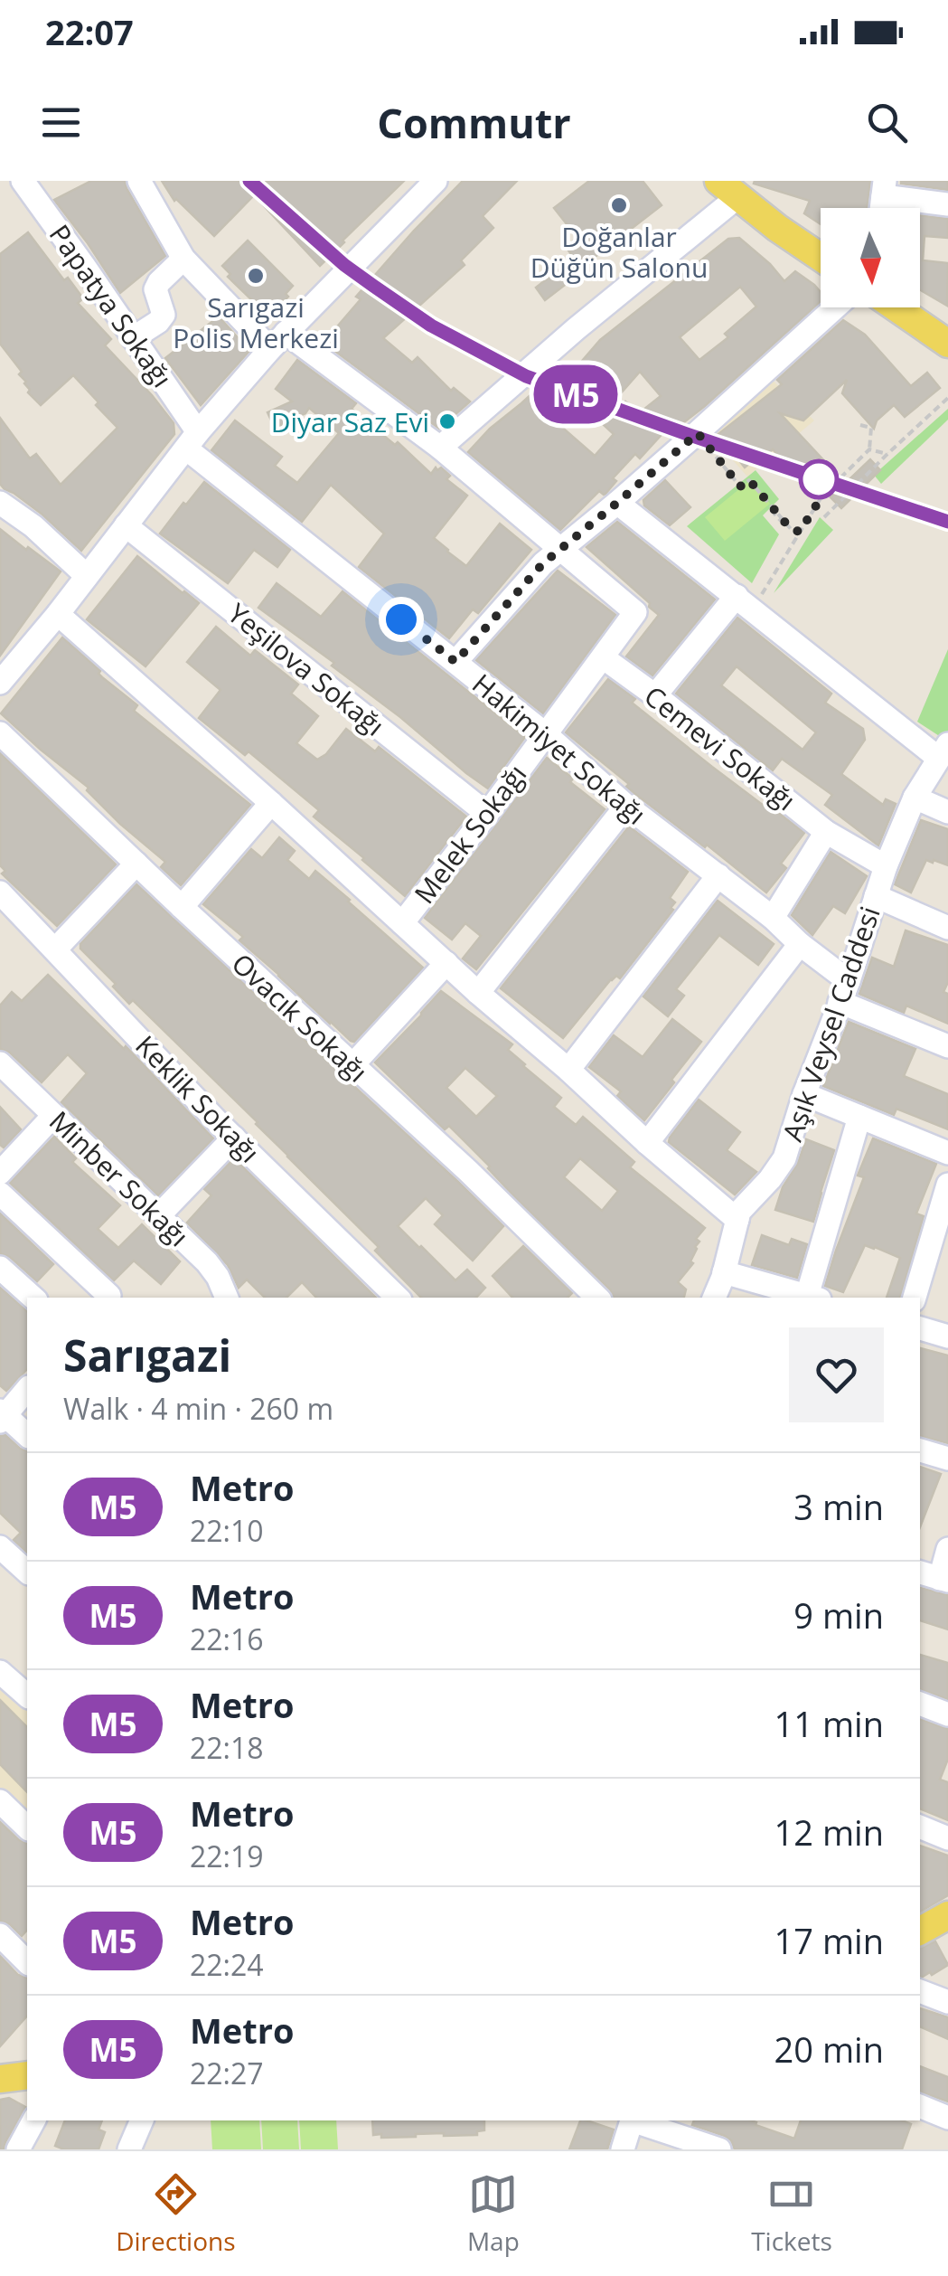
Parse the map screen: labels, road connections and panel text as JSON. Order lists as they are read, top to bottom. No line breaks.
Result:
{"streets":{"street":["Papatya Sokağı","Yeşilova Sokağı","Cemevi Sokağı","Hakimiyet Sokağı","Melek Sokağı","Ovacık Sokağı","Aşık Veysel Caddesi","Keklik Sokağı","Minber Sokağı"]},"crossings":[["Papatya Sokağı","Hakimiyet Sokağı"],["Yeşilova Sokağı","Melek Sokağı"],["Cemevi Sokağı","Melek Sokağı"],["Cemevi Sokağı","Aşık Veysel Caddesi"],["Hakimiyet Sokağı","Melek Sokağı"],["Hakimiyet Sokağı","Aşık Veysel Caddesi"]],"places":["Doğanlar Düğün Salonu","Sarıgazi Polis Merkezi","Diyar Saz Evi"],"lines":["metro line M5"],"north":"bottom","page":{"status":"22:07","header":"Commutr","on_map":"M5","heading":["Sarıgazi","Walk · 4 min · 260 m"],"list":[{"mark":"M5","name":"Metro","note":"22:10","value":"3 min"},{"mark":"M5","name":"Metro","note":"22:16","value":"9 min"},{"mark":"M5","name":"Metro","note":"22:18","value":"11 min"},{"mark":"M5","name":"Metro","note":"22:19","value":"12 min"},{"mark":"M5","name":"Metro","note":"22:24","value":"17 min"},{"mark":"M5","name":"Metro","note":"22:27","value":"20 min"}],"tabs":["Directions","Map","Tickets"]}}
